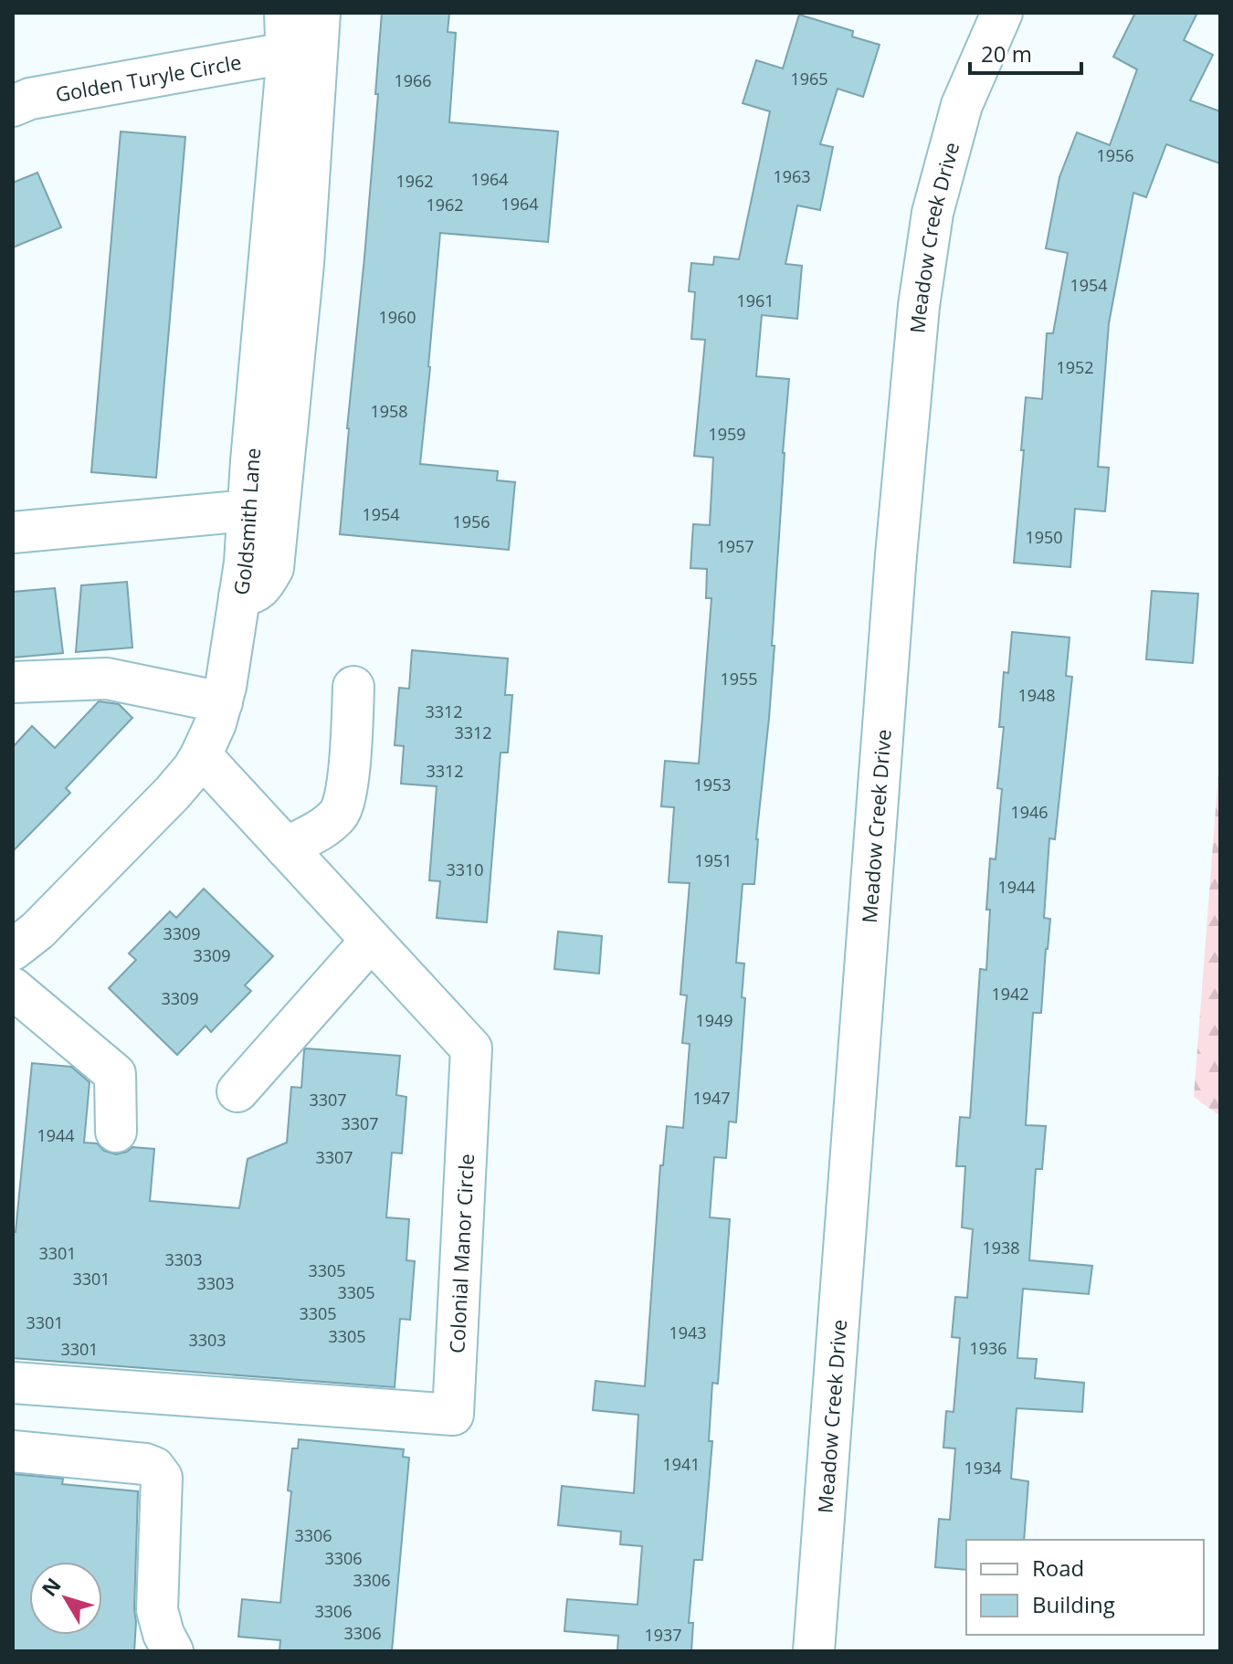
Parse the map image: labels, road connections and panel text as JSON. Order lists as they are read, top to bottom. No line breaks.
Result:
{"streets":{"street":["Golden Turyle Circle","Meadow Creek Drive","Goldsmith Lane","Colonial Manor Circle"]},"crossings":[["Golden Turyle Circle","Goldsmith Lane"],["Goldsmith Lane","Colonial Manor Circle"]],"house_numbers":["1965","1966","1956","1963","1964","1962","1964","1962","1954","1961","1960","1952","1958","1959","1954","1956","1950","1957","1955","1948","3312","3312","3312","1953","1946","1951","3310","1944","3309","3309","1942","3309","1949","1947","3307","3307","1944","3307","1938","3301","3303","3305","3301","3303","3305","3305","3301","1943","3305","3303","1936","3301","1941","1934","3306","3306","3306","3306","3306","1937"],"legend":["Road","Building"],"scale_bar":"20 m","north":"top left"}
